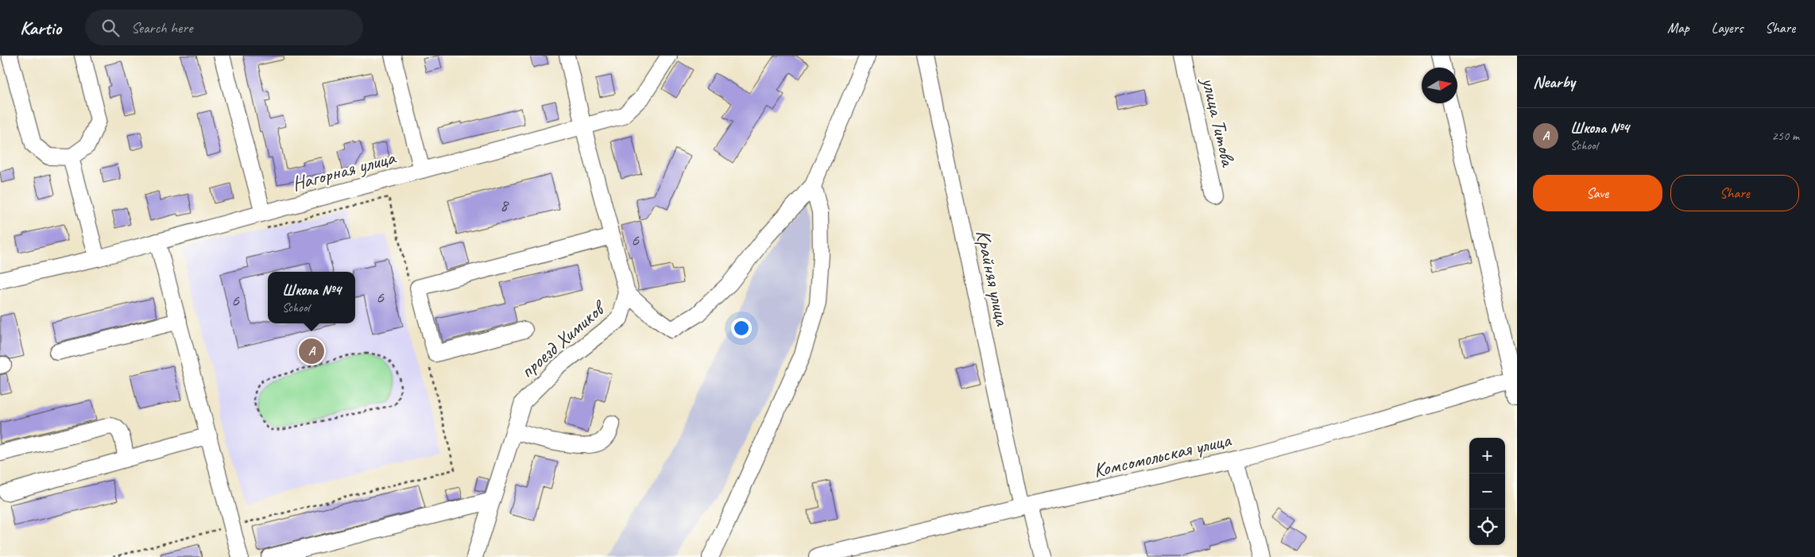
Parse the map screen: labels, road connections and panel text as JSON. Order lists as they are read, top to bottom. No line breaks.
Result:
{"streets":{"street":["улица Титова","Нагорная улица","Крайняя улица","проезд Химиков","Комсомольская улица"]},"crossings":[["Нагорная улица","проезд Химиков"],["Крайняя улица","Комсомольская улица"]],"house_numbers":["8","6","6","6"],"north":"right","page":{"header":"Kartio","search":"Search here","nav":["Map","Layers","Share"],"heading":"Nearby","list":[{"mark":"A","name":"Школа №4","note":"School","value":"250 m"}],"buttons":["Save","Share"],"popup":["Школа №4","School"],"pins":"A","map_buttons":["+","−"]}}
